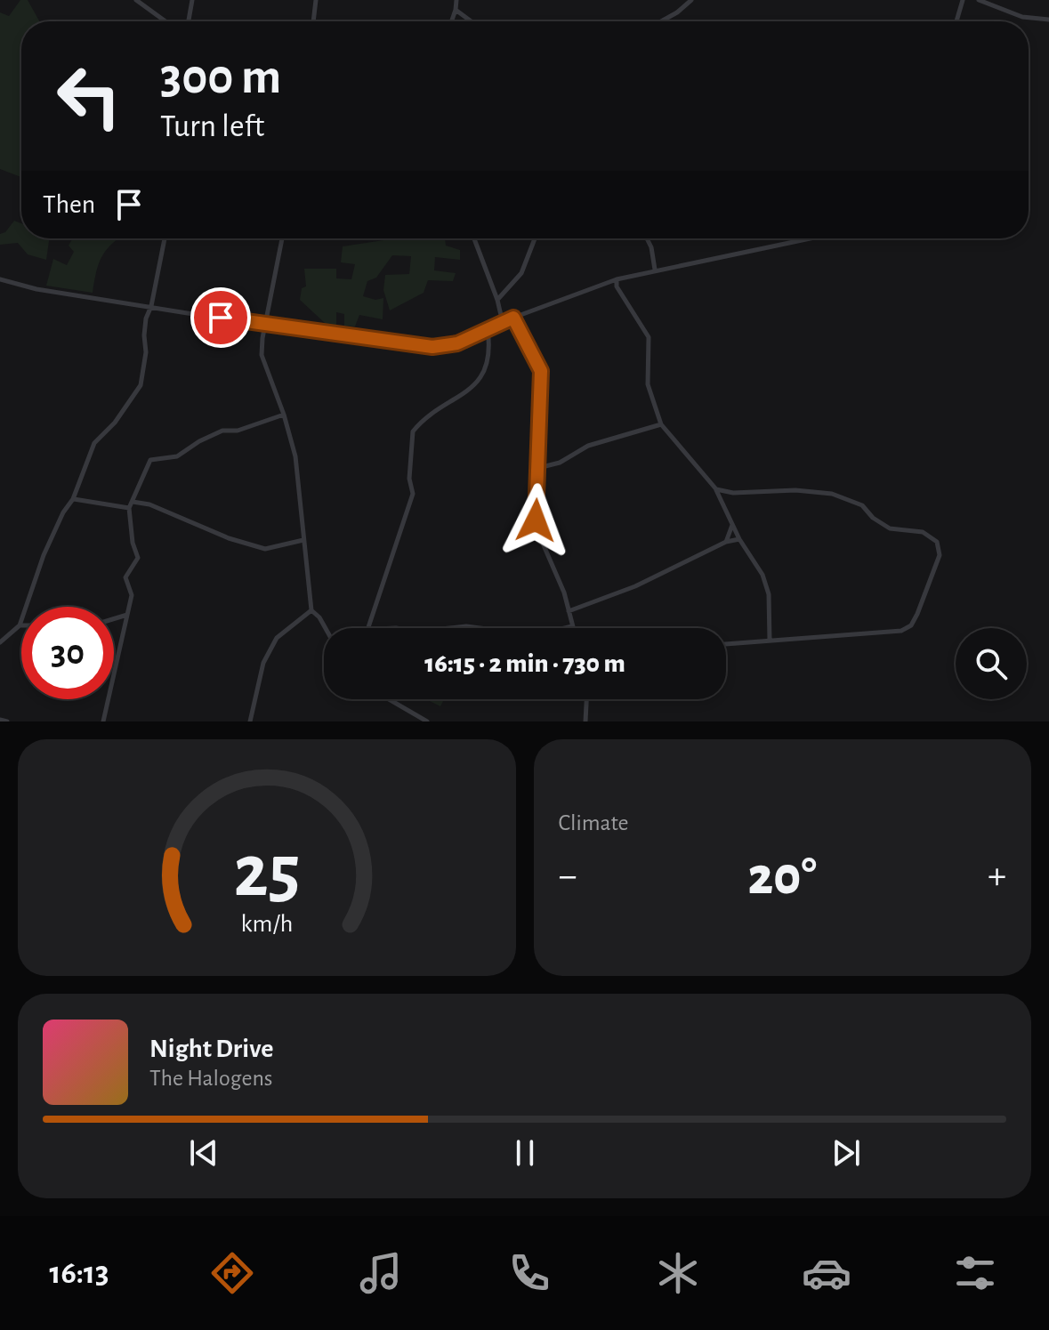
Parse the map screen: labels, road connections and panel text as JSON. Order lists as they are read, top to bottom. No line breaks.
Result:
{"page":{"turn":["300 m","Turn left"],"then":"Then","limit":"30","trip":"16:15 · 2 min · 730 m","tile":"Climate","heat":["−","20°","+"],"song":["Night Drive","The Halogens"],"tabs":"16:13","gauge":["25","km/h"]}}
